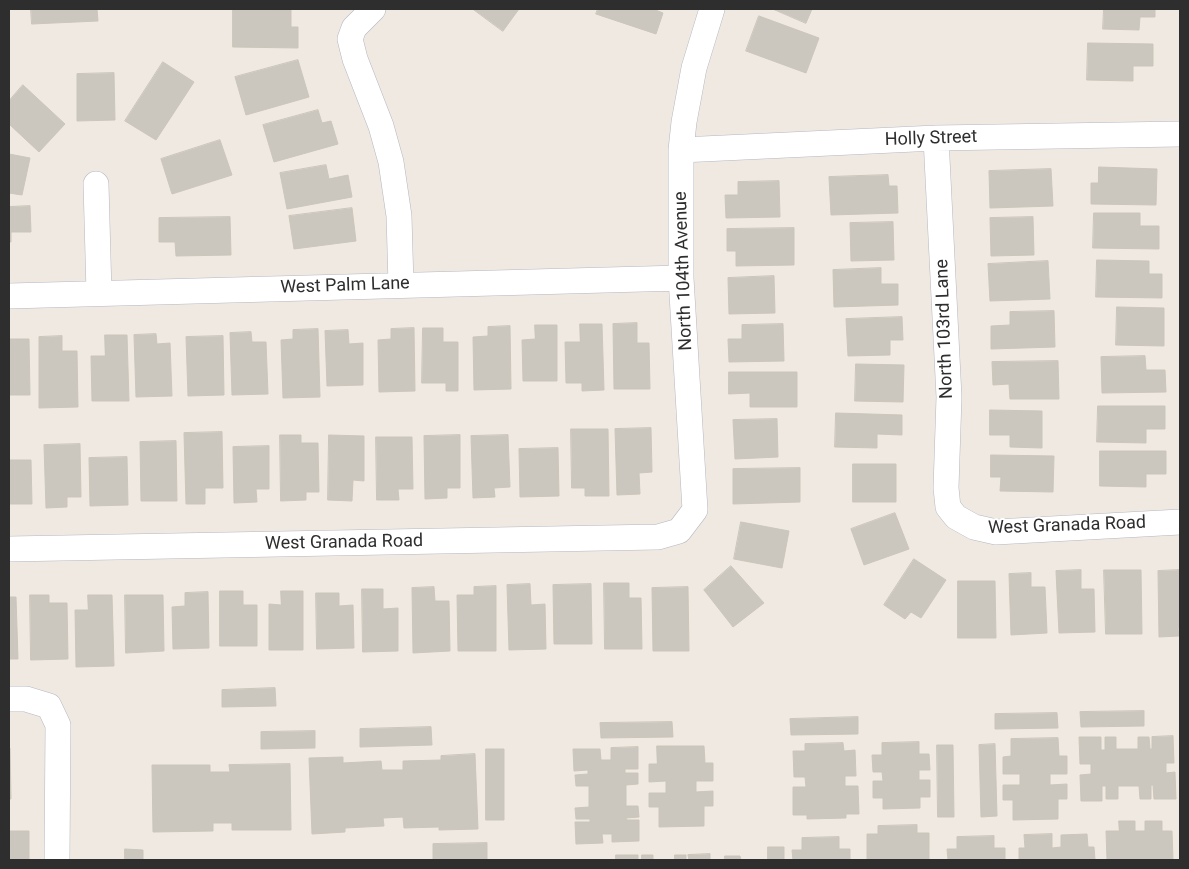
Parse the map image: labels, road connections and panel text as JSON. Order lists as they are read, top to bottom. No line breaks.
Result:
{"streets":{"street":["Holly Street","North 104th Avenue","West Palm Lane","North 103rd Lane","West Granada Road"]},"crossings":[["Holly Street","North 104th Avenue"],["Holly Street","North 103rd Lane"],["North 104th Avenue","West Palm Lane"],["North 104th Avenue","West Granada Road"],["North 103rd Lane","West Granada Road"]]}
